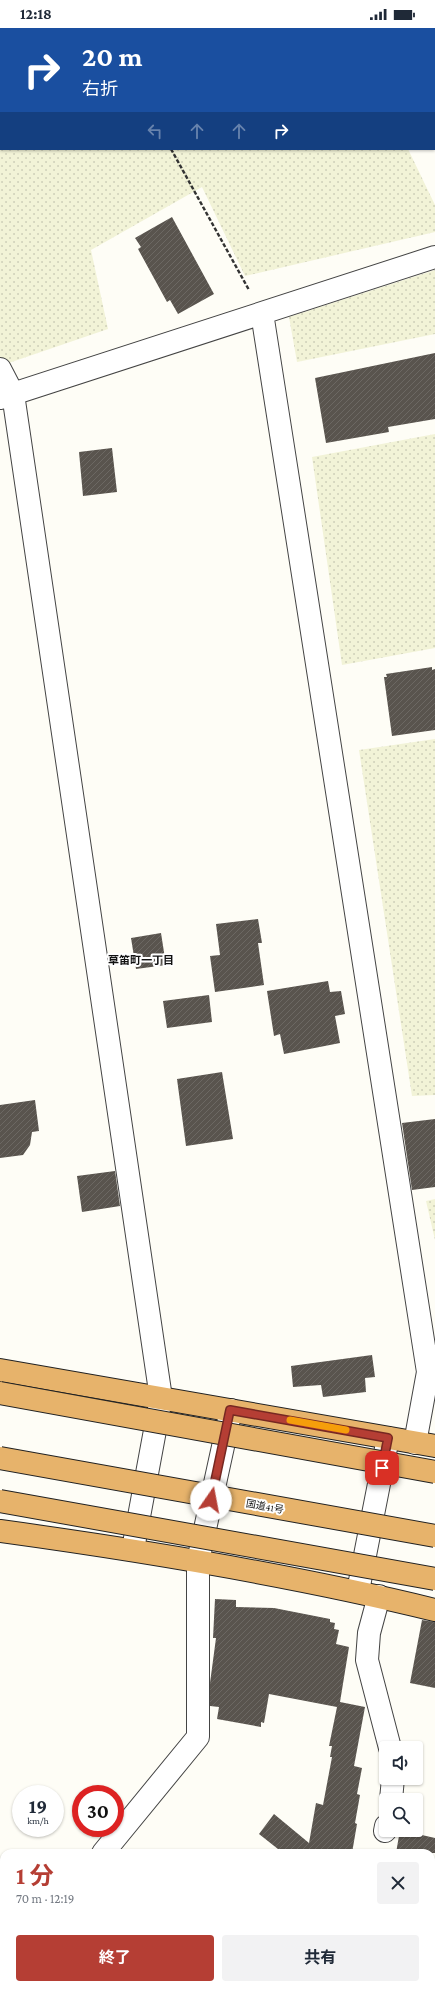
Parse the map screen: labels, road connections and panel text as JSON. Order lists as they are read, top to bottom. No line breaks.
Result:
{"streets":{"highway":["国道41号"]},"districts":["草笛町一丁目"],"page":{"status":"12:18","turn":["20 m","右折"],"speed":"19 km/h","limit":"30","heading":["1 分","70 m · 12:19"],"buttons":["終了","共有"]}}
